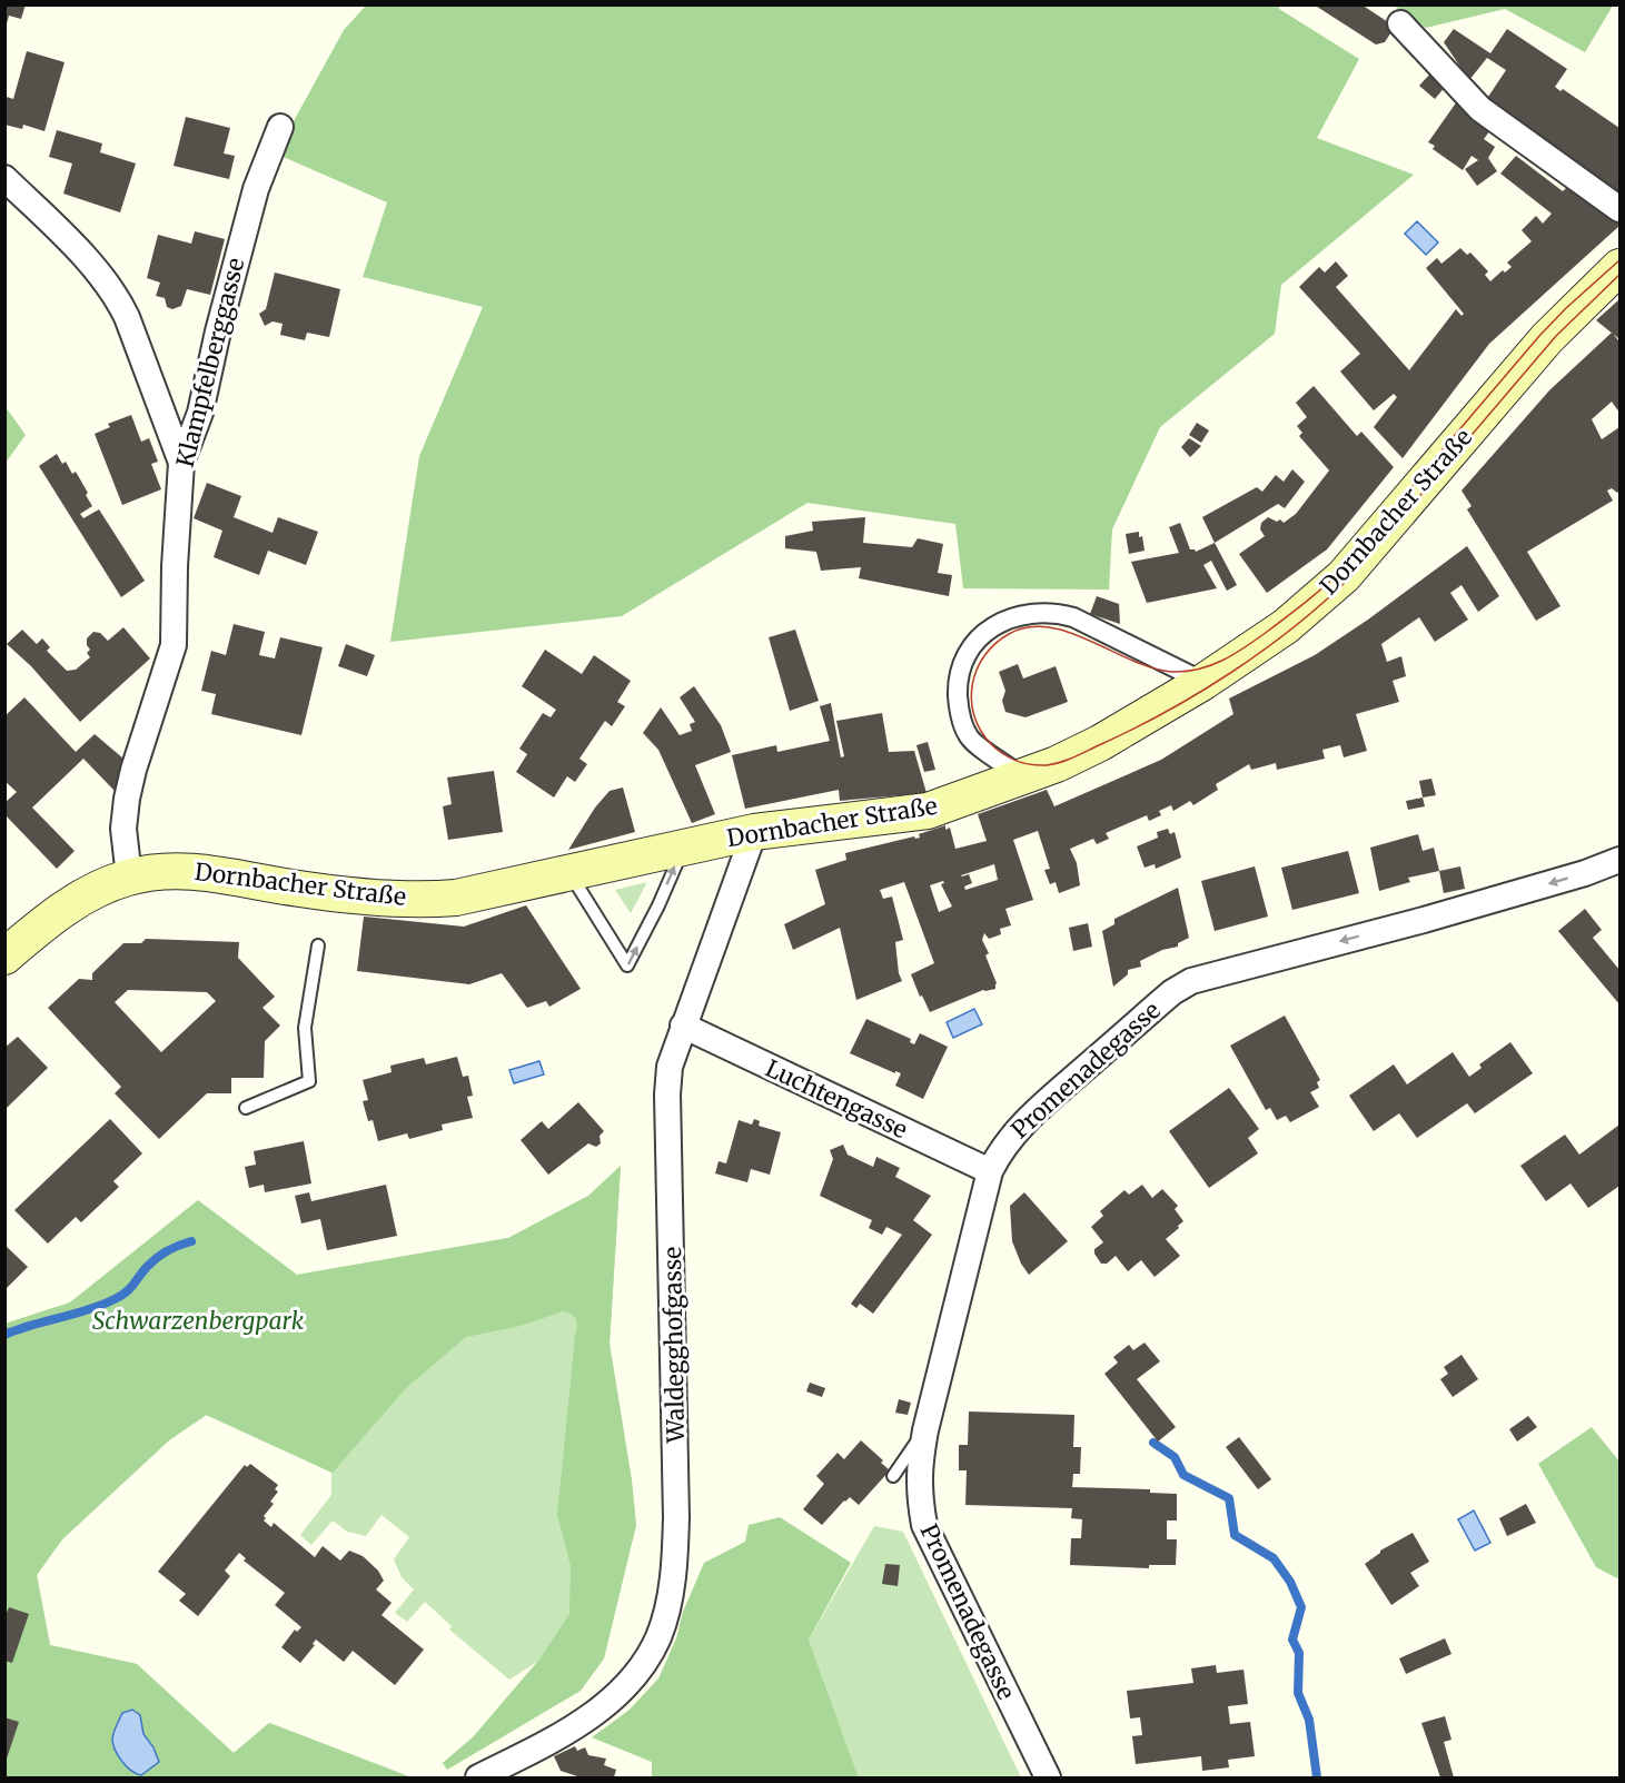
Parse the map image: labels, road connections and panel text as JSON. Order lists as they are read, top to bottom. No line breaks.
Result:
{"streets":{"main road":["Dornbacher Straße"],"street":["Klampfelberggasse","Promenadegasse","Luchtengasse","Waldegghofgasse"]},"crossings":[["Klampfelberggasse","Dornbacher Straße"],["Dornbacher Straße","Waldegghofgasse"],["Promenadegasse","Luchtengasse"],["Luchtengasse","Waldegghofgasse"]],"one_way":["Promenadegasse"],"parks":["Schwarzenbergpark"]}
